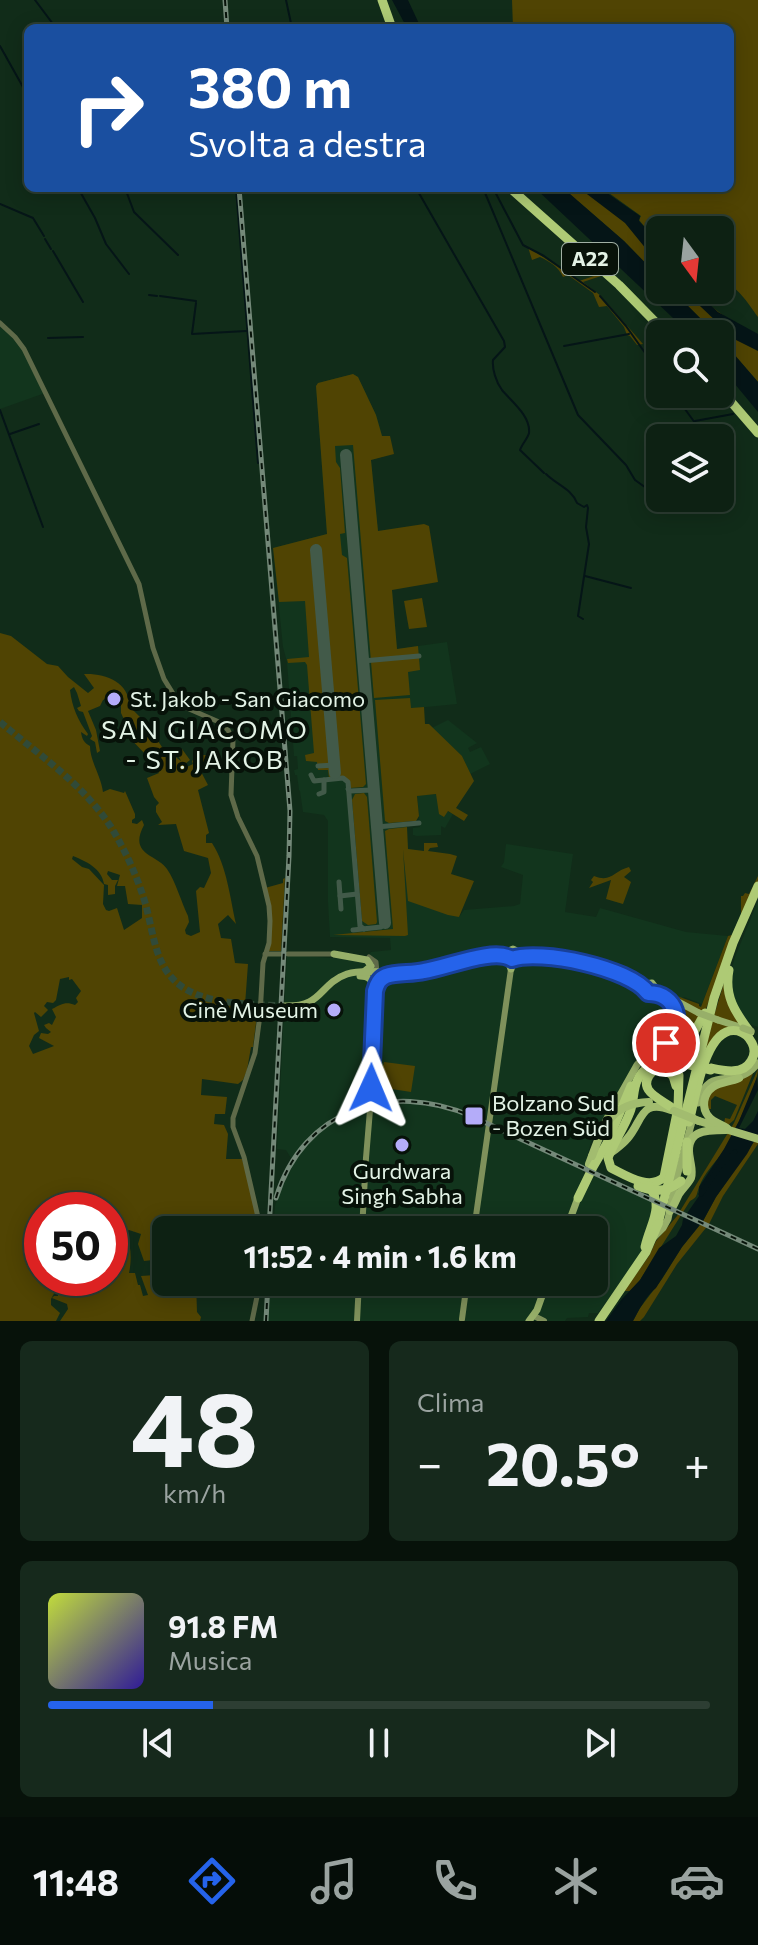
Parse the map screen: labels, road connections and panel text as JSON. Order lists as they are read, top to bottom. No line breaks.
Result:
{"streets":{"highway":["A22"]},"districts":["SAN GIACOMO - ST. JAKOB"],"places":{"other":["St. Jakob - San Giacomo","Cinè Museum","Gurdwara Singh Sabha"],"transit":["Bolzano Sud - Bozen Süd"]},"north":"bottom","page":{"turn":["380 m","Svolta a destra"],"limit":"50","trip":"11:52 · 4 min · 1.6 km","tile":[["48","km/h"],"Clima"],"heat":["−","20.5°","+"],"song":["91.8 FM","Musica"],"tabs":"11:48"}}
